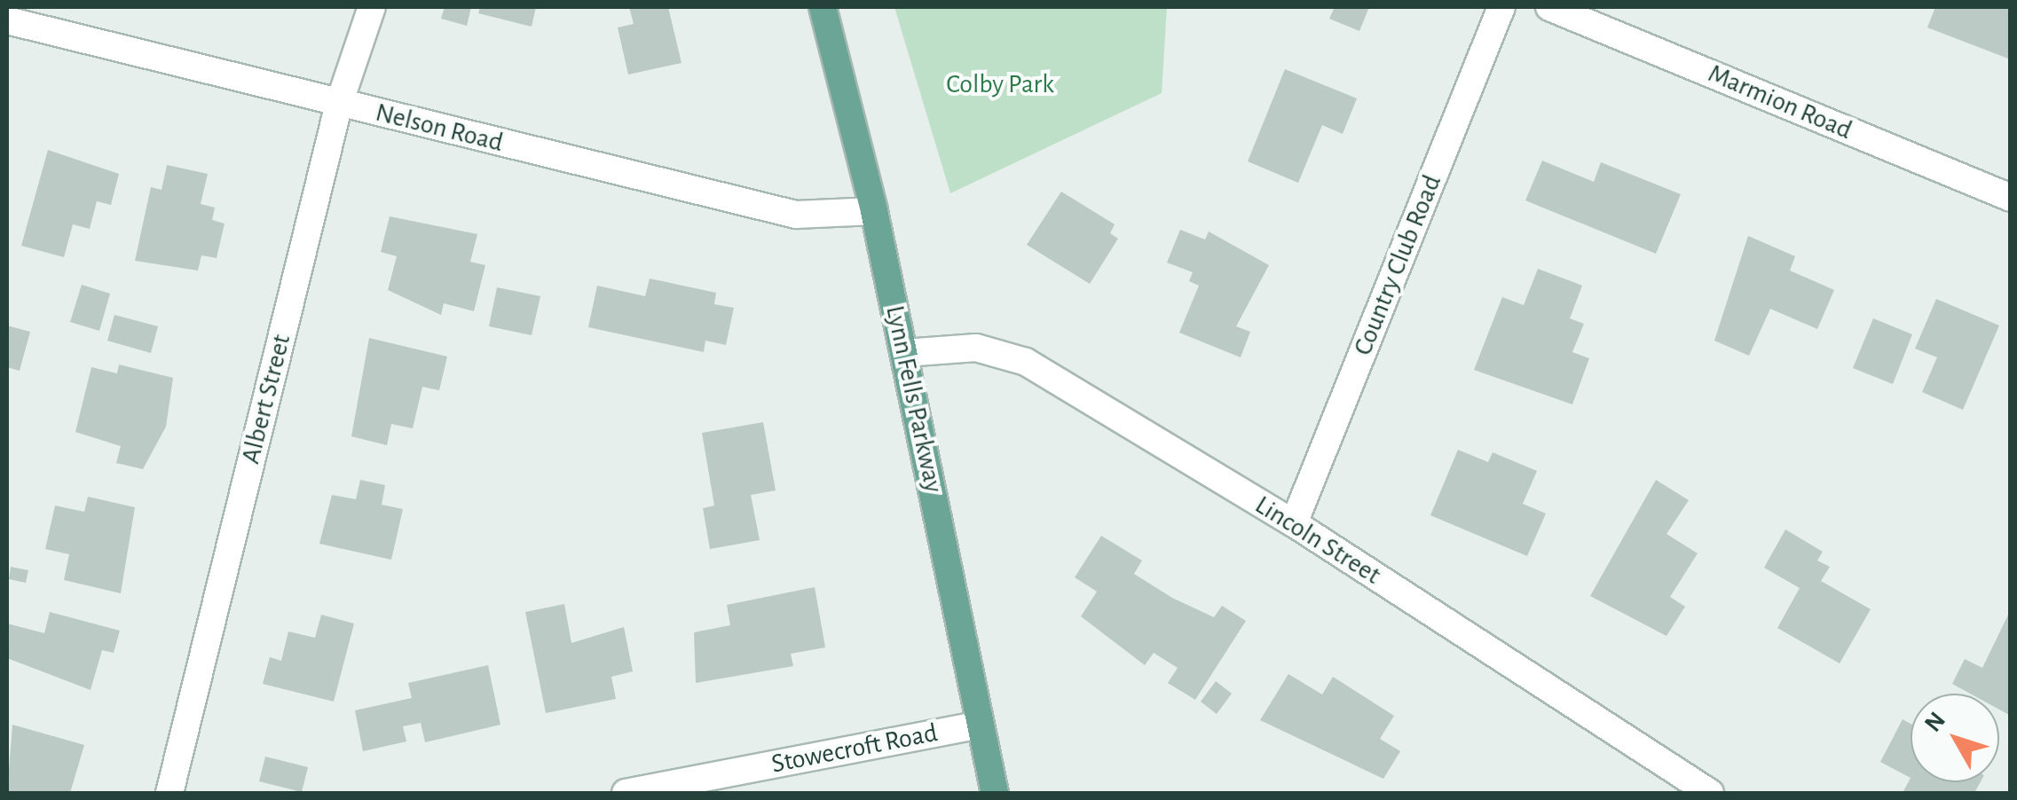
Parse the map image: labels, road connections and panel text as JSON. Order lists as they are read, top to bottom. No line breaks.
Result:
{"streets":{"main road":["Lynn Fells Parkway"],"street":["Marmion Road","Nelson Road","Country Club Road","Albert Street","Lincoln Street","Stowecroft Road"]},"crossings":[["Nelson Road","Albert Street"],["Nelson Road","Lynn Fells Parkway"],["Country Club Road","Lincoln Street"],["Lynn Fells Parkway","Lincoln Street"],["Lynn Fells Parkway","Stowecroft Road"]],"parks":["Colby Park"],"north":"top left"}
